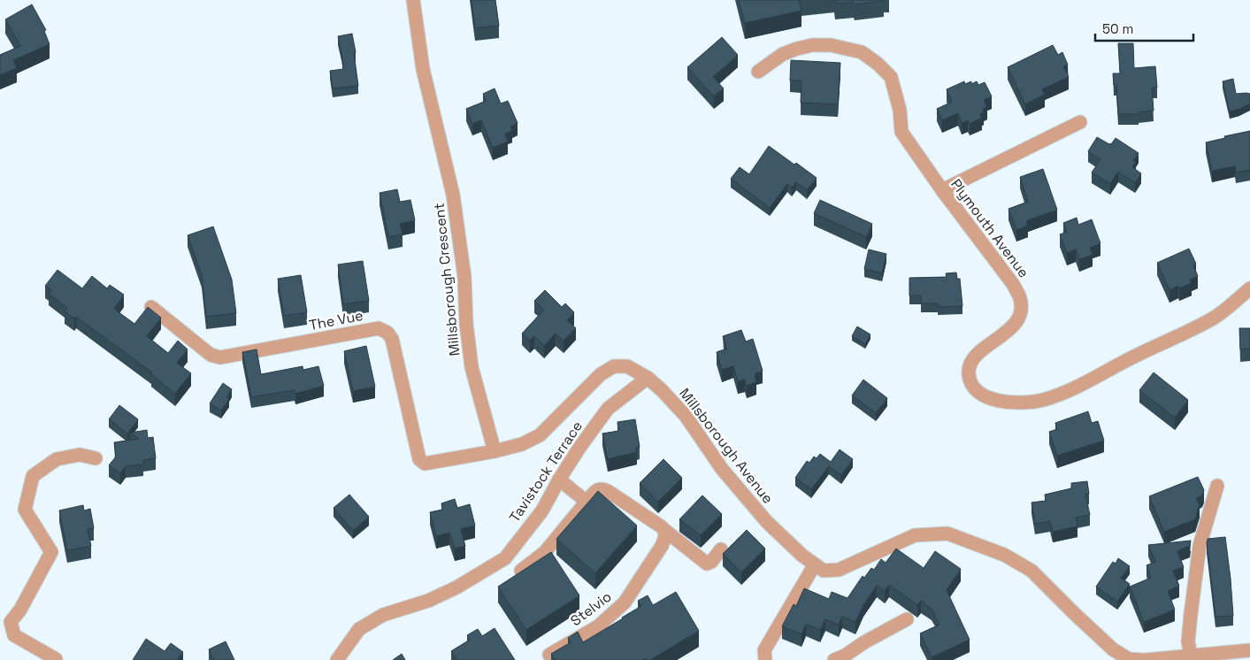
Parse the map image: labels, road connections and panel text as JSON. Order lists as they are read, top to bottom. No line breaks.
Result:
{"streets":{"street":["Plymouth Avenue","Millsborough Crescent","The Vue","Millsborough Avenue","Tavistock Terrace","Stelvio"]},"crossings":[["Millsborough Crescent","The Vue"],["Millsborough Crescent","Millsborough Avenue"],["The Vue","Millsborough Avenue"],["Millsborough Avenue","Tavistock Terrace"]],"scale_bar":"50 m"}
